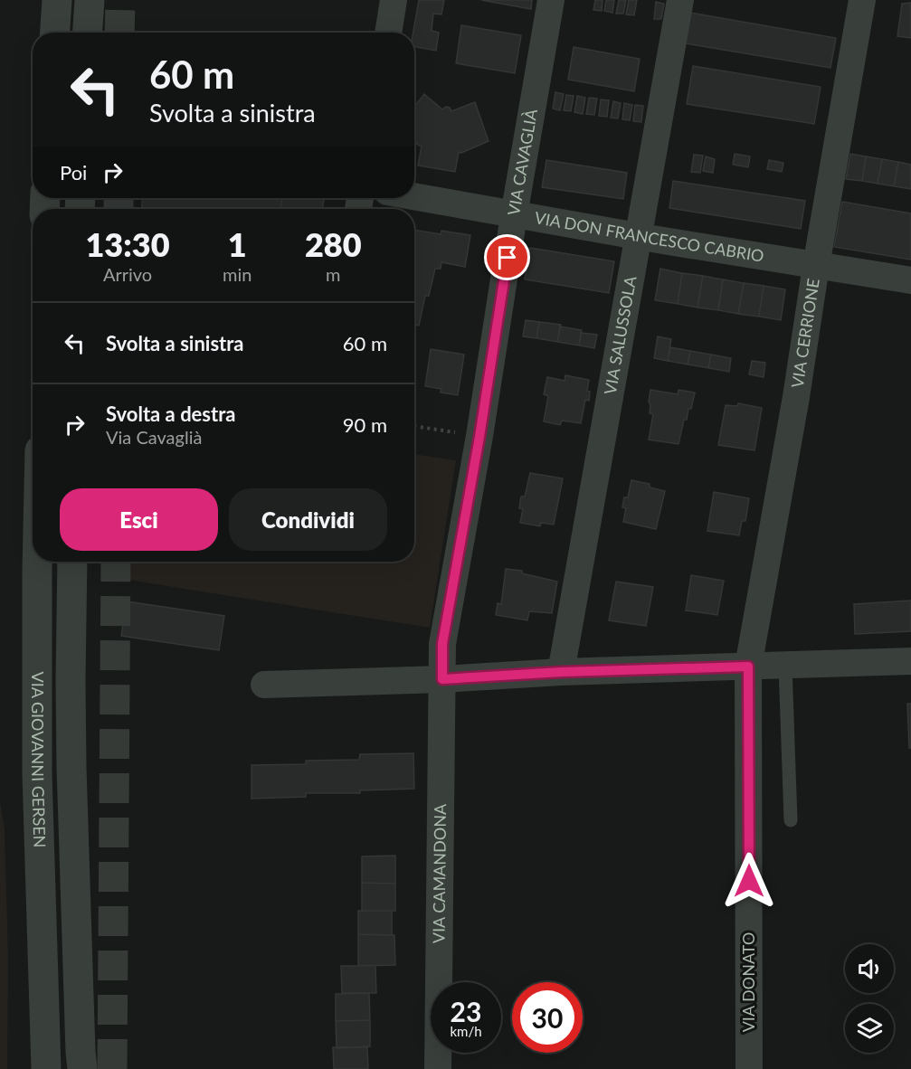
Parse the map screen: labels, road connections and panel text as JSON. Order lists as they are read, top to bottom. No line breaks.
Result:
{"streets":{"street":["VIA CAVAGLIÀ","VIA DON FRANCESCO CABRIO","VIA CERRIONE","VIA SALUSSOLA","VIA GIOVANNI GERSEN","VIA CAMANDONA","VIA DONATO"]},"crossings":[["VIA CAVAGLIÀ","VIA DON FRANCESCO CABRIO"],["VIA CAVAGLIÀ","VIA CAMANDONA"],["VIA DON FRANCESCO CABRIO","VIA CERRIONE"],["VIA DON FRANCESCO CABRIO","VIA SALUSSOLA"],["VIA CERRIONE","VIA DONATO"]],"page":{"turn":["60 m","Svolta a sinistra"],"then":"Poi","eta":["13:30","Arrivo","1","min","280","m"],"list":[{"name":"Svolta a sinistra","value":"60 m"},{"name":"Svolta a destra","note":"Via Cavaglià","value":"90 m"}],"buttons":["Esci","Condividi"],"speed":"23 km/h","limit":"30"}}
